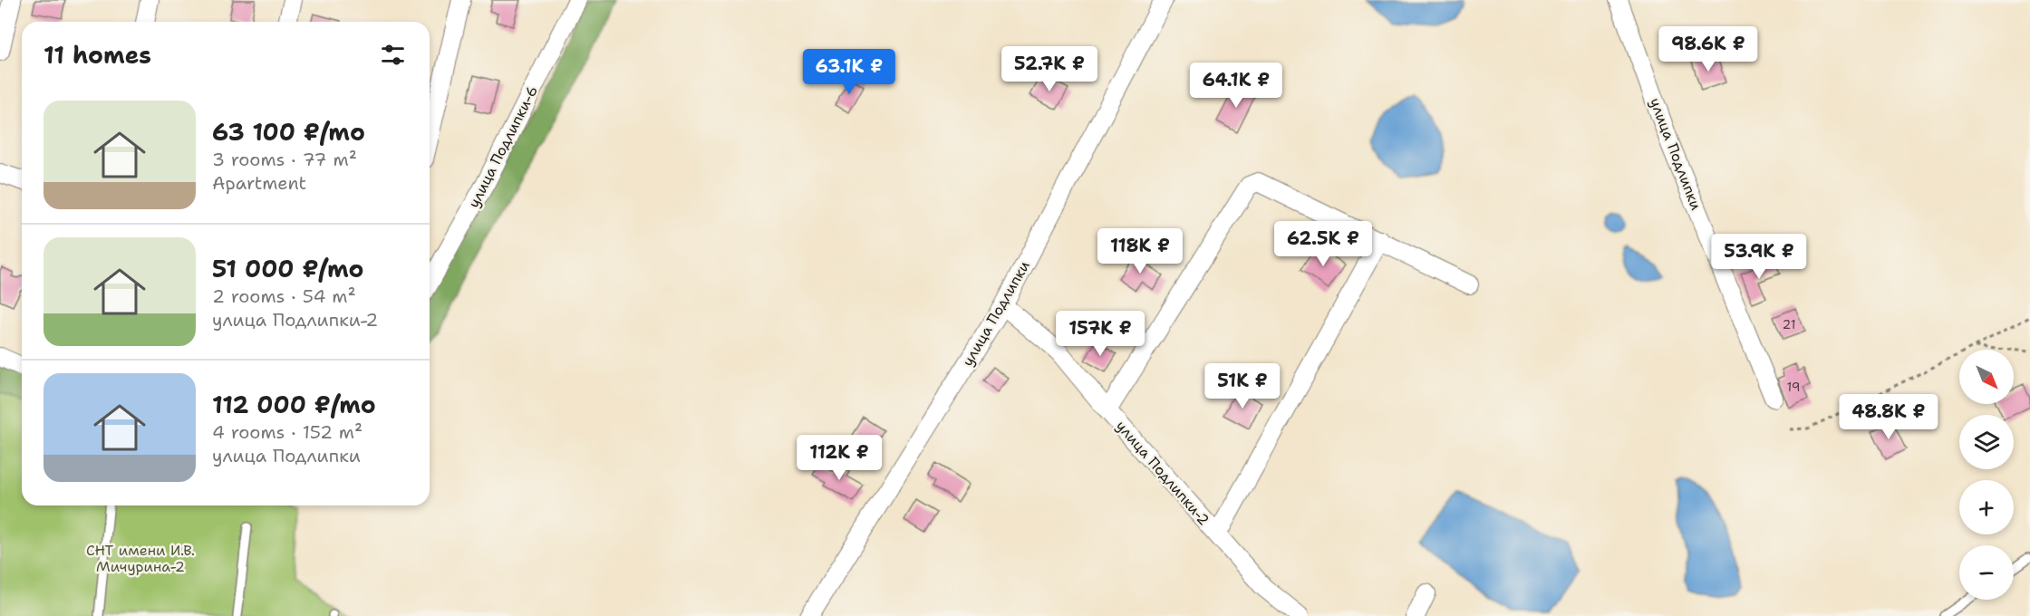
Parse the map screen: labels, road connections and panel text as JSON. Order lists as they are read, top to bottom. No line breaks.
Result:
{"streets":{"street":["улица Подлипки-6","улица Подлипки","улица Подлипки-2"]},"crossings":[["улица Подлипки","улица Подлипки-2"]],"parks":["СНТ имени И.В. Мичурина-2"],"house_numbers":["21","19"],"north":"bottom right","page":{"heading":"11 homes","price":["98.6K ₽","52.7K ₽","63.1K ₽","64.1K ₽","62.5K ₽","118K ₽","53.9K ₽","157K ₽","51K ₽","48.8K ₽","112K ₽"],"list":[{"name":"63 100 ₽/mo","note":"3 rooms · 77 m² · Apartment"},{"name":"51 000 ₽/mo","note":"2 rooms · 54 m² · улица Подлипки-2"},{"name":"112 000 ₽/mo","note":"4 rooms · 152 m² · улица Подлипки"}],"map_buttons":["+","−"]}}
